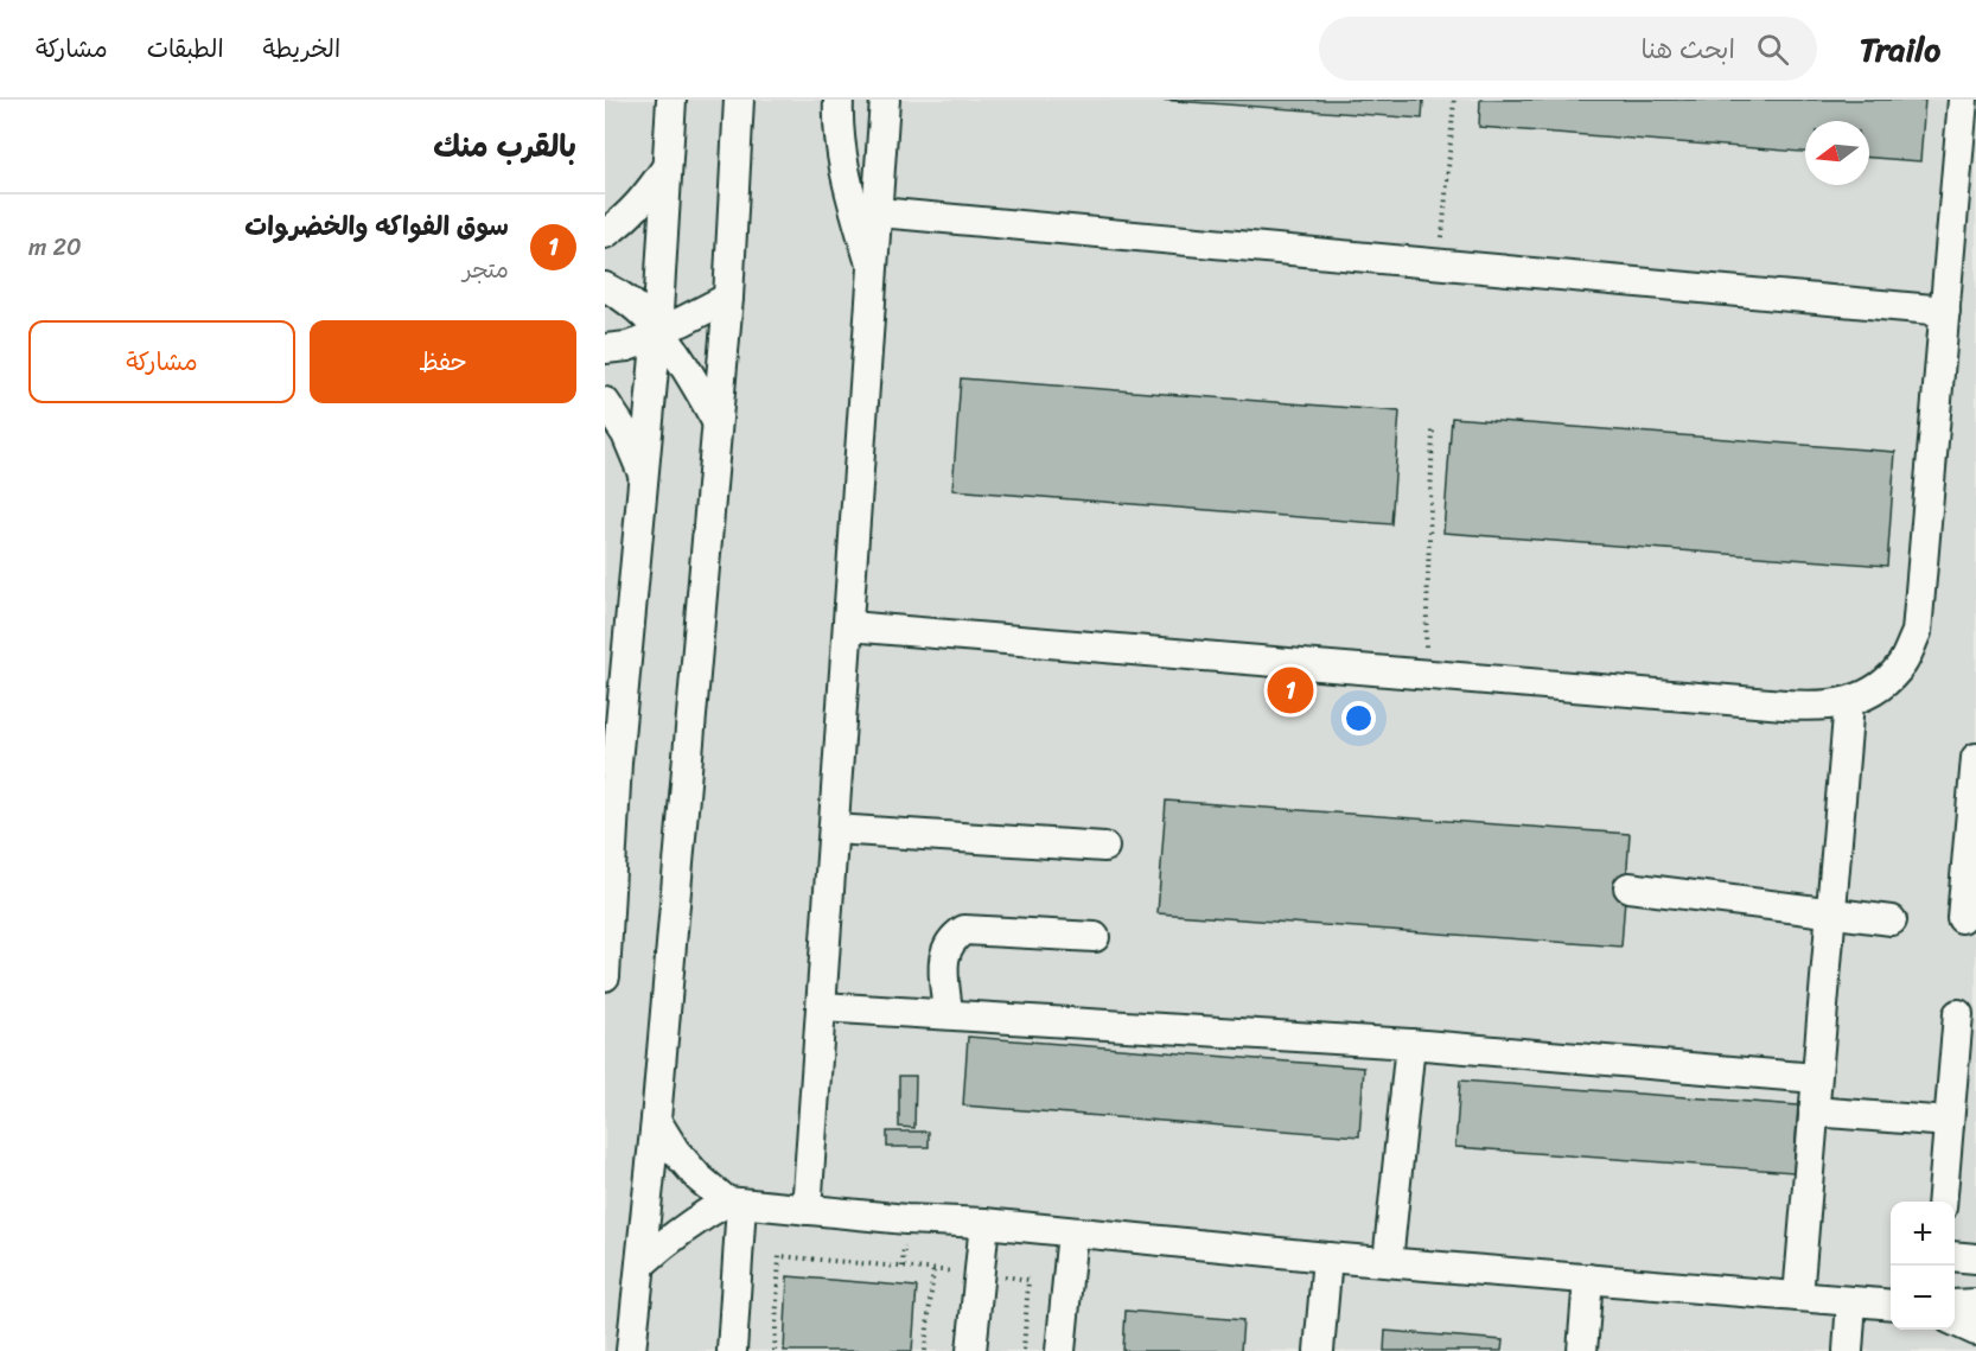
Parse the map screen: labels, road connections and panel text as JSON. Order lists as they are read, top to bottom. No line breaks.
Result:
{"north":"left","page":{"header":"Trailo","search":"ابحث هنا","nav":["الخريطة","الطبقات","مشاركة"],"heading":"بالقرب منك","list":[{"mark":"1","name":"سوق الفواكه والخضروات","note":"متجر","value":"20 m"}],"buttons":["حفظ","مشاركة"],"pins":"1","map_buttons":["+","−"]}}
